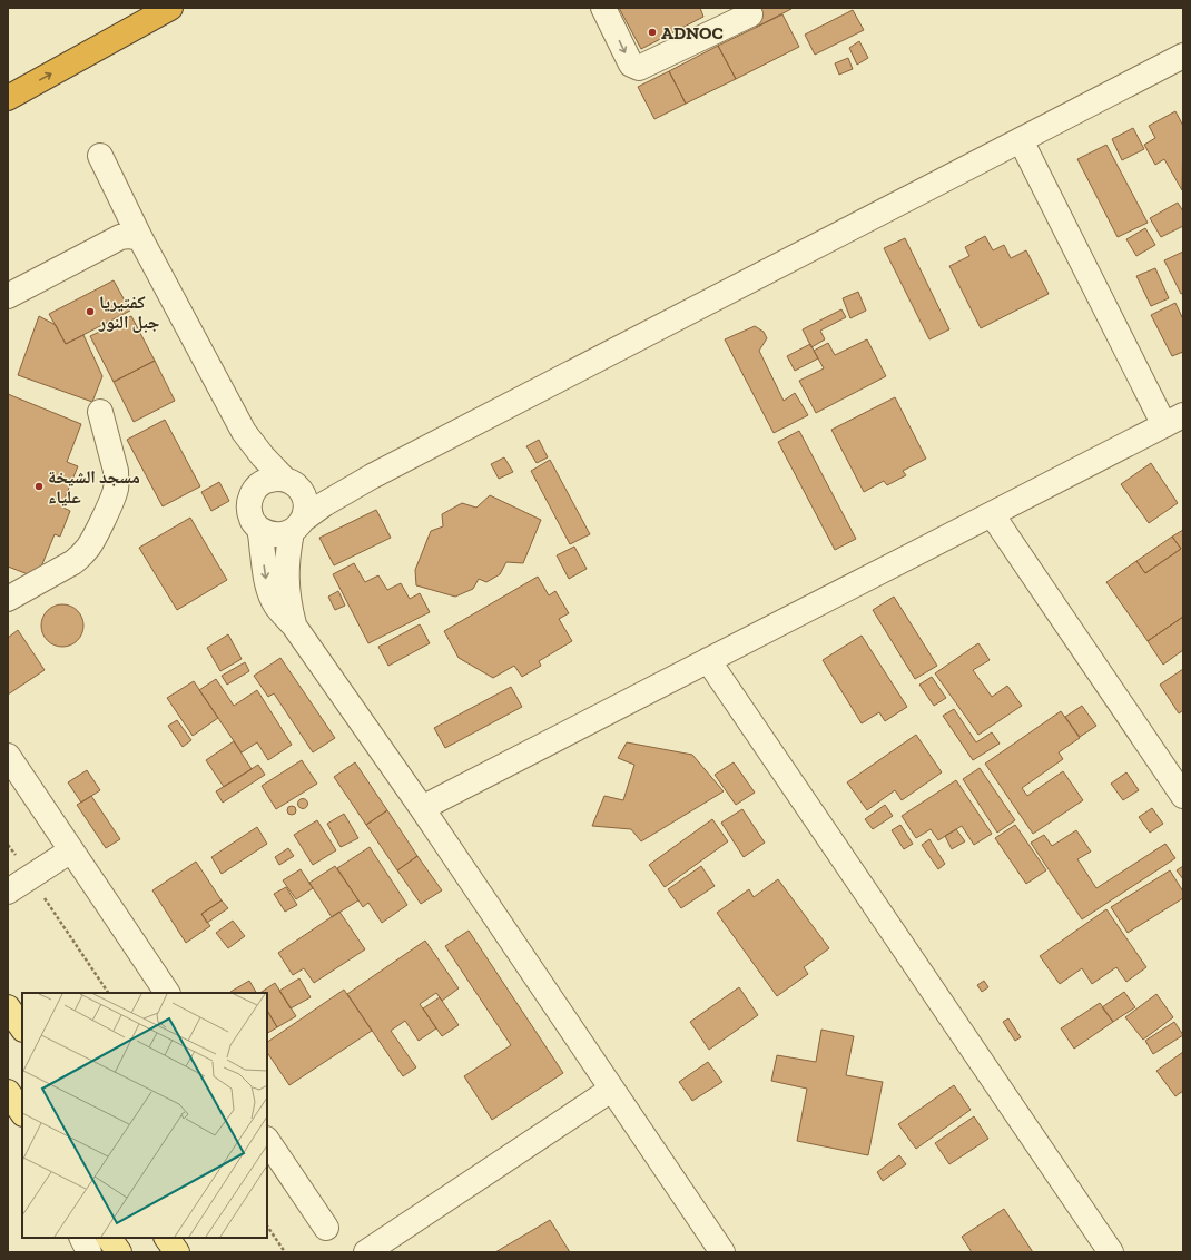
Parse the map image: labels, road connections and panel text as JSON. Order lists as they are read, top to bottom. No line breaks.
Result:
{"places":["ADNOC","كفتيريا جبل النور","مسجد الشيخة علياء"]}
